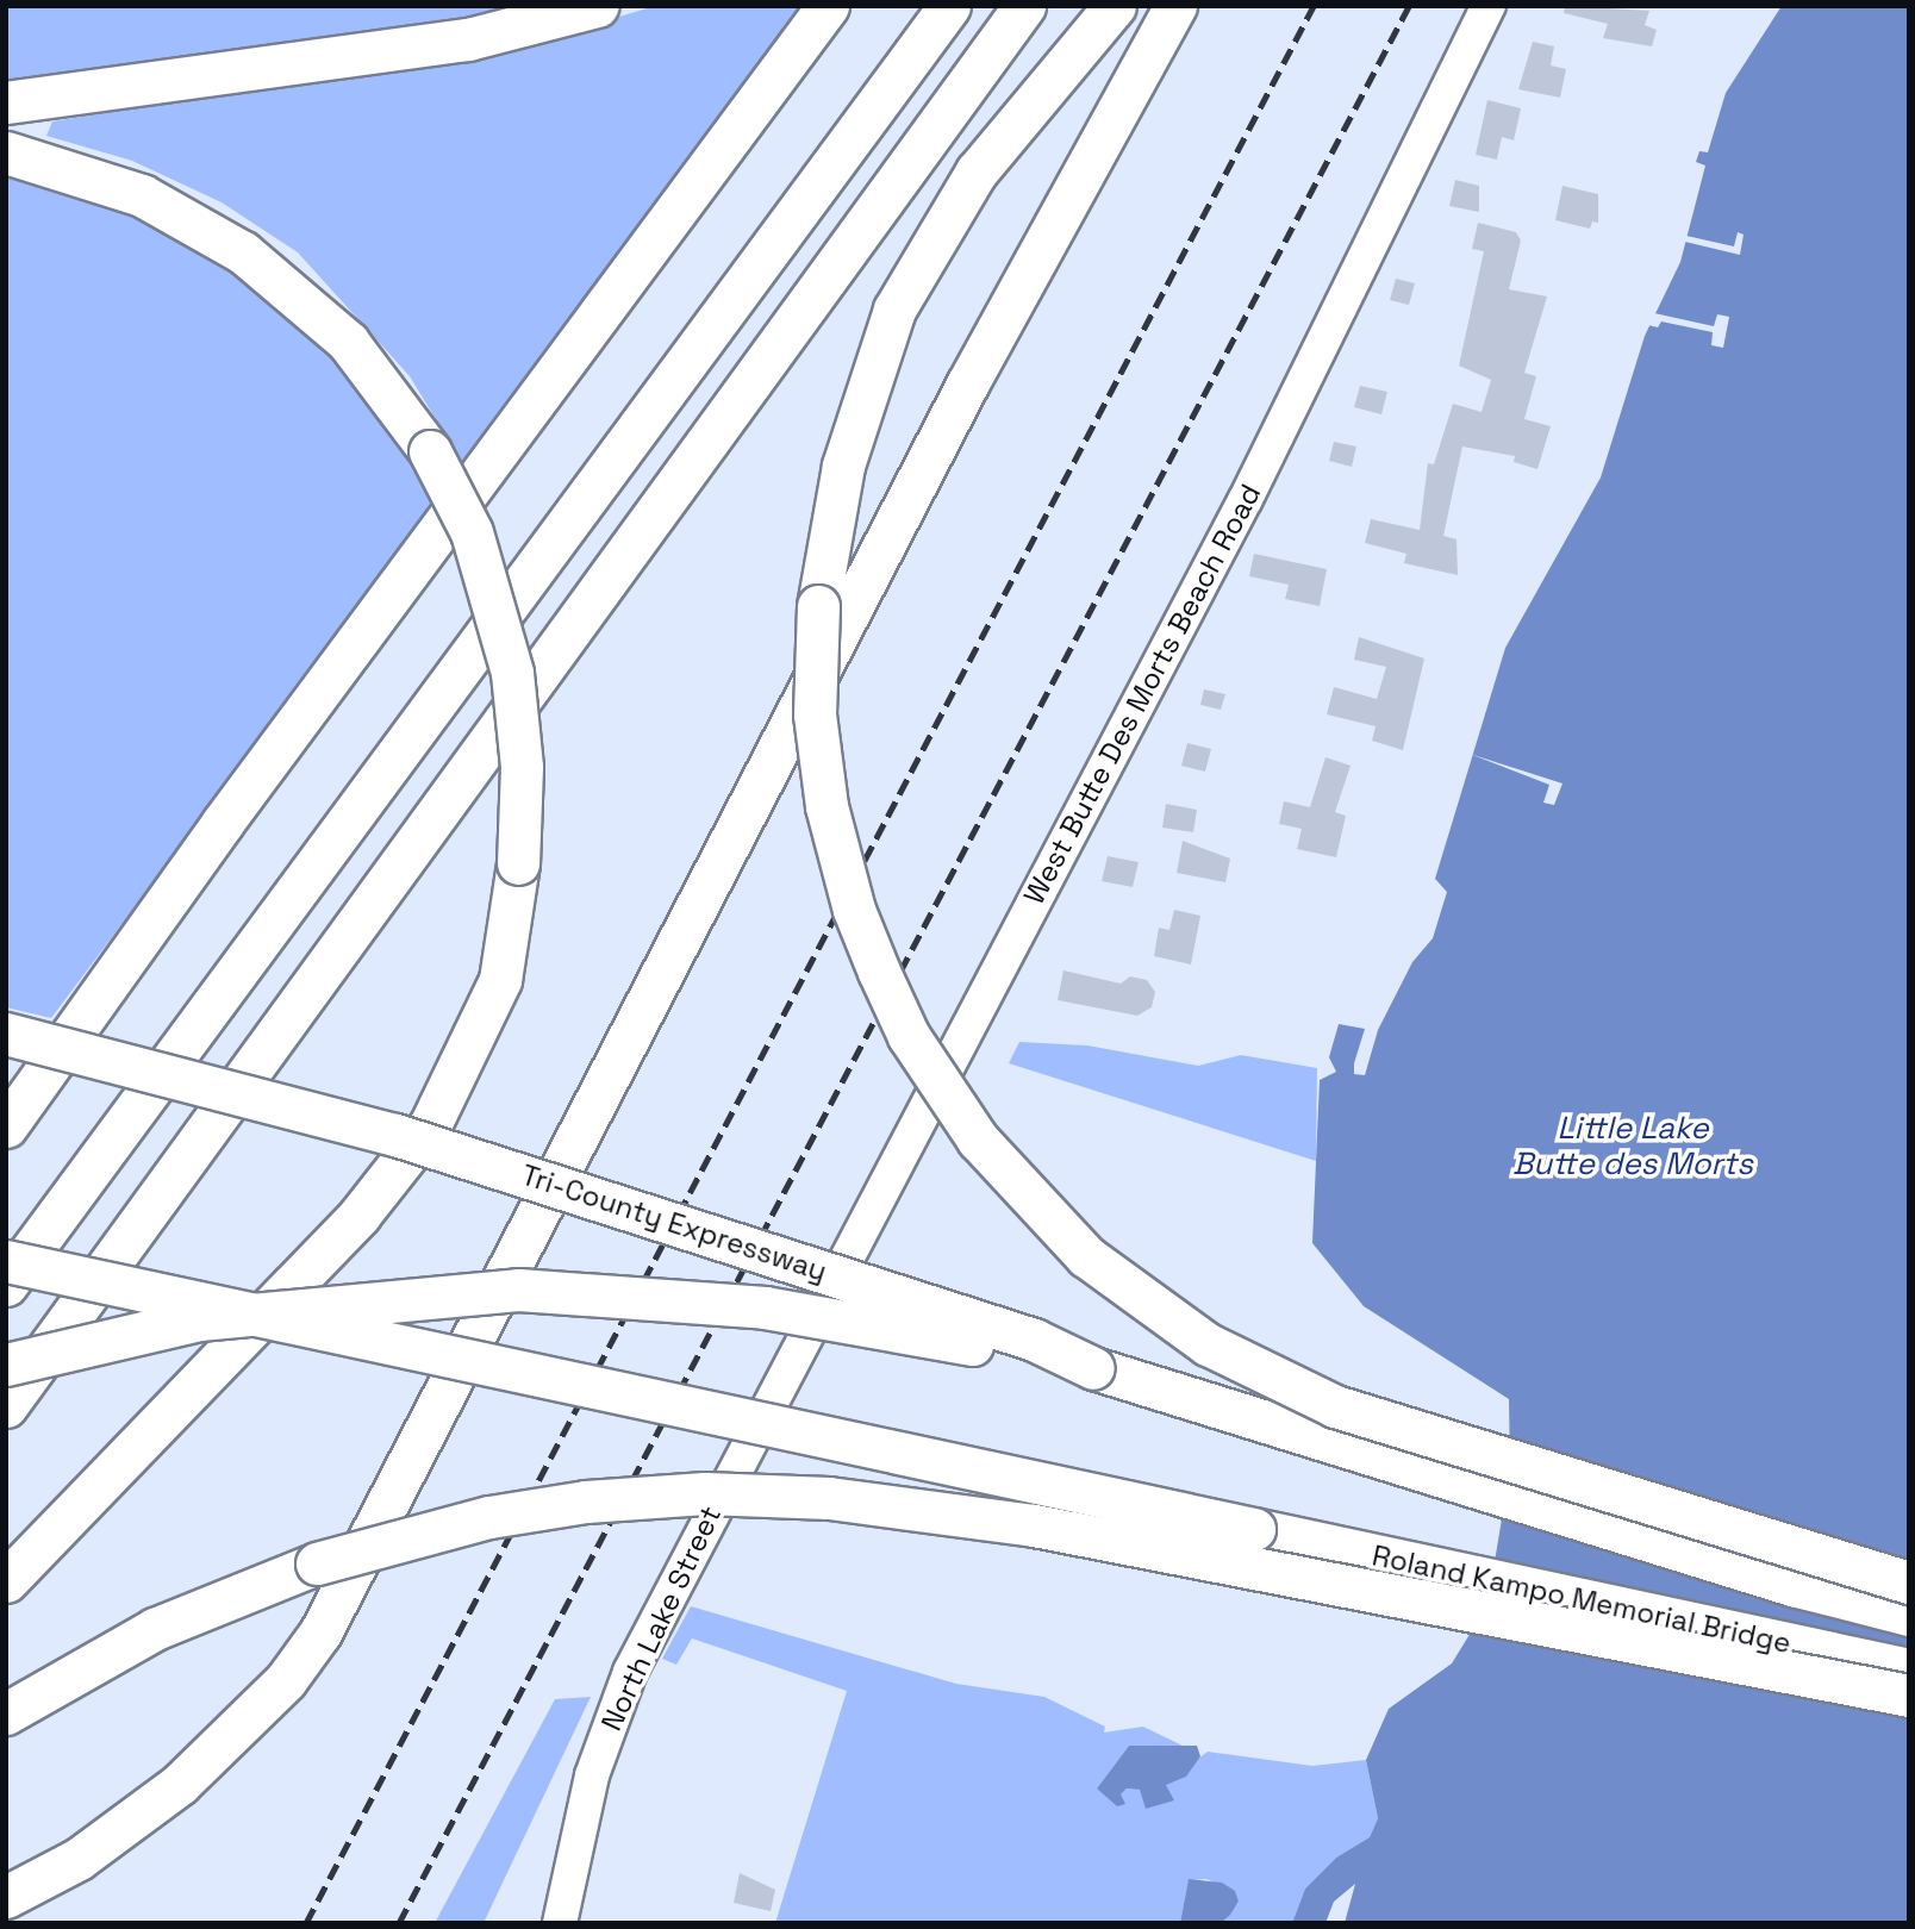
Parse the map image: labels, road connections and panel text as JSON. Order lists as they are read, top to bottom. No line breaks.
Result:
{"streets":{"highway":["Tri-County Expressway","Roland Kampo Memorial Bridge"],"street":["West Butte Des Morts Beach Road","North Lake Street"]},"crossings":[["West Butte Des Morts Beach Road","North Lake Street"],["Tri-County Expressway","Roland Kampo Memorial Bridge"]],"water":["Little Lake Butte des Morts"]}
